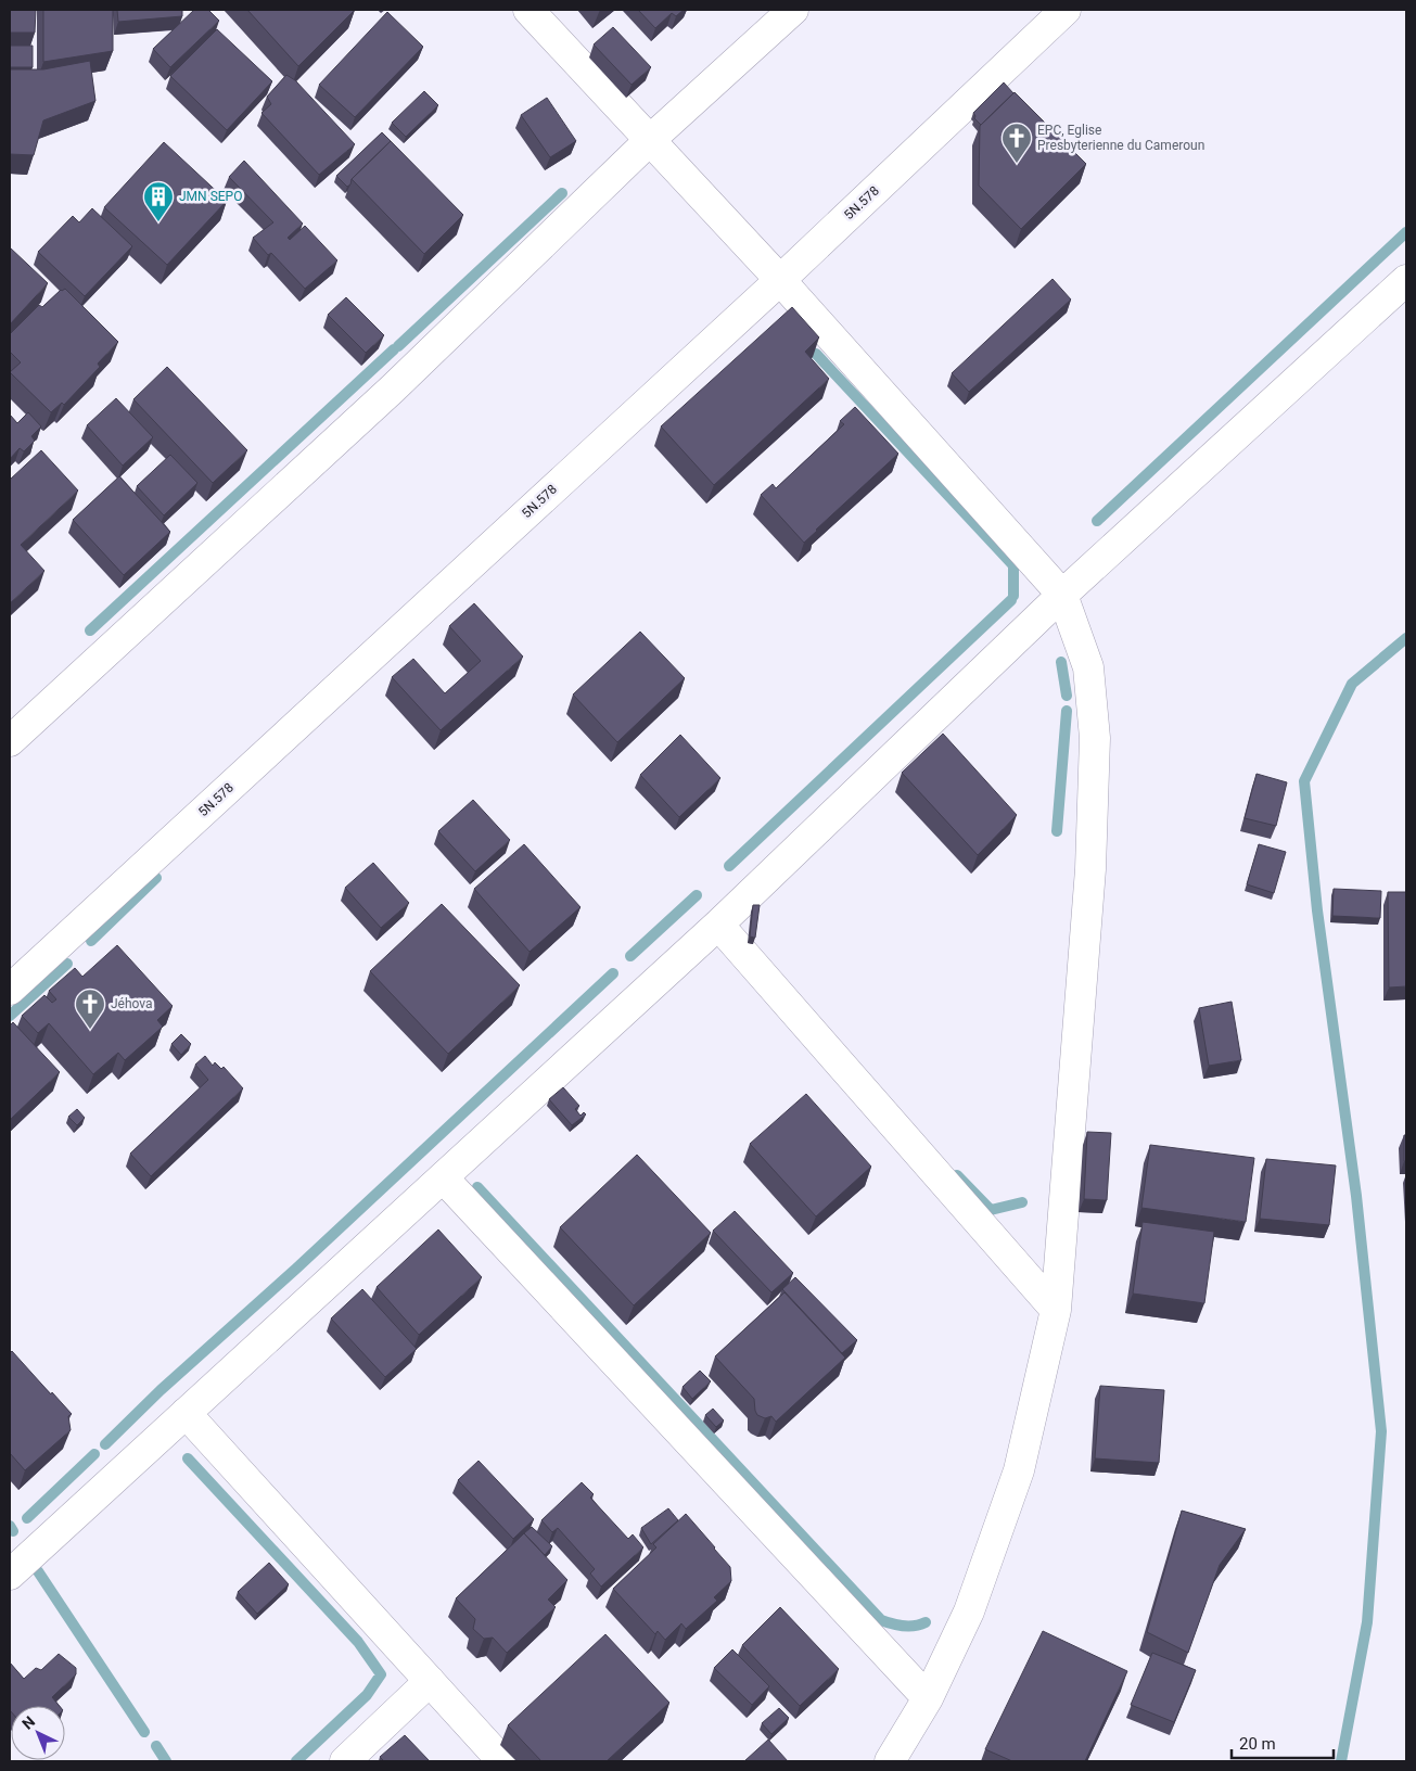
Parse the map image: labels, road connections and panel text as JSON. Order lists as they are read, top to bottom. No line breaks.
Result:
{"streets":{"street":["5N.578"]},"places":{"church":["EPC, Eglise Presbyterienne du Cameroun","Jéhova"],"building":["JMN SEPO"]},"scale_bar":"20 m","north":"top left"}
